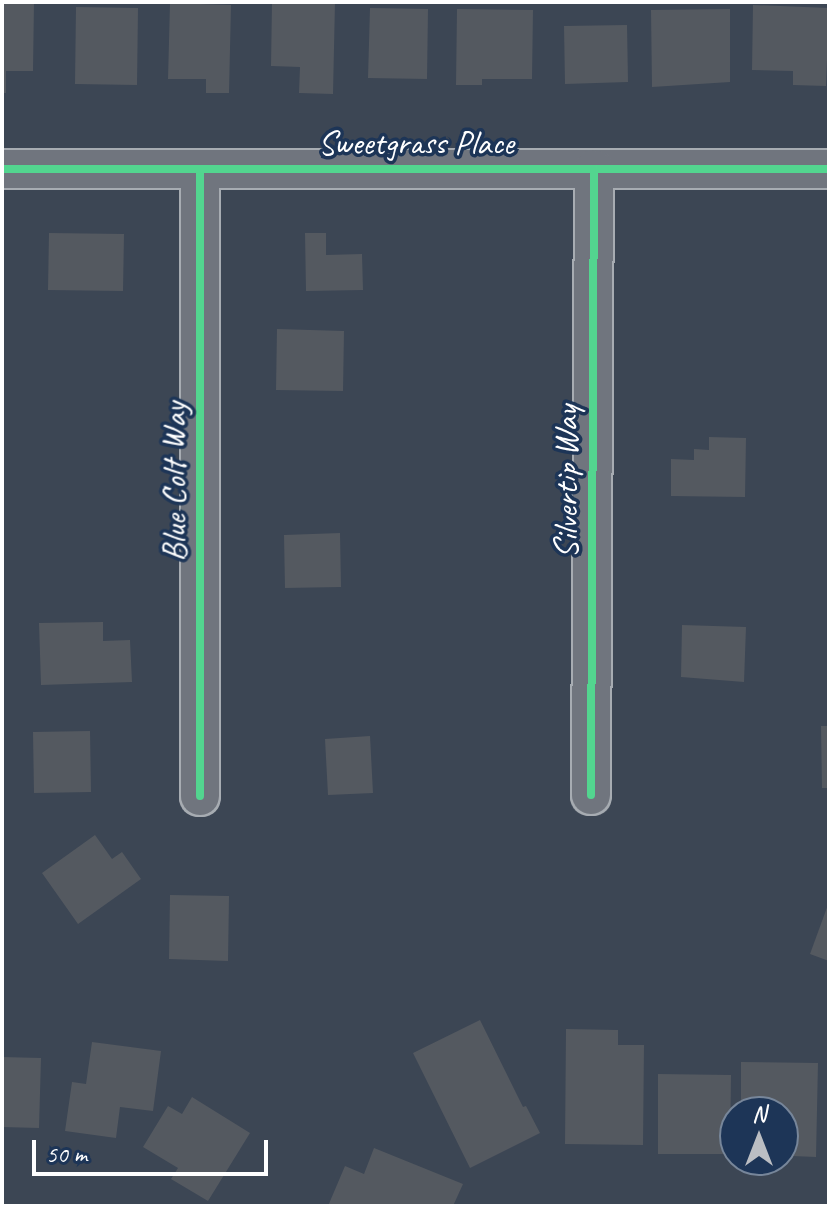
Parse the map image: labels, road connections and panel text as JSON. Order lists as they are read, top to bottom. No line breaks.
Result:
{"streets":{"street":["Sweetgrass Place","Blue Colt Way","Silvertip Way"]},"crossings":[["Sweetgrass Place","Blue Colt Way"],["Sweetgrass Place","Silvertip Way"]],"scale_bar":"50 m","north":"top"}
